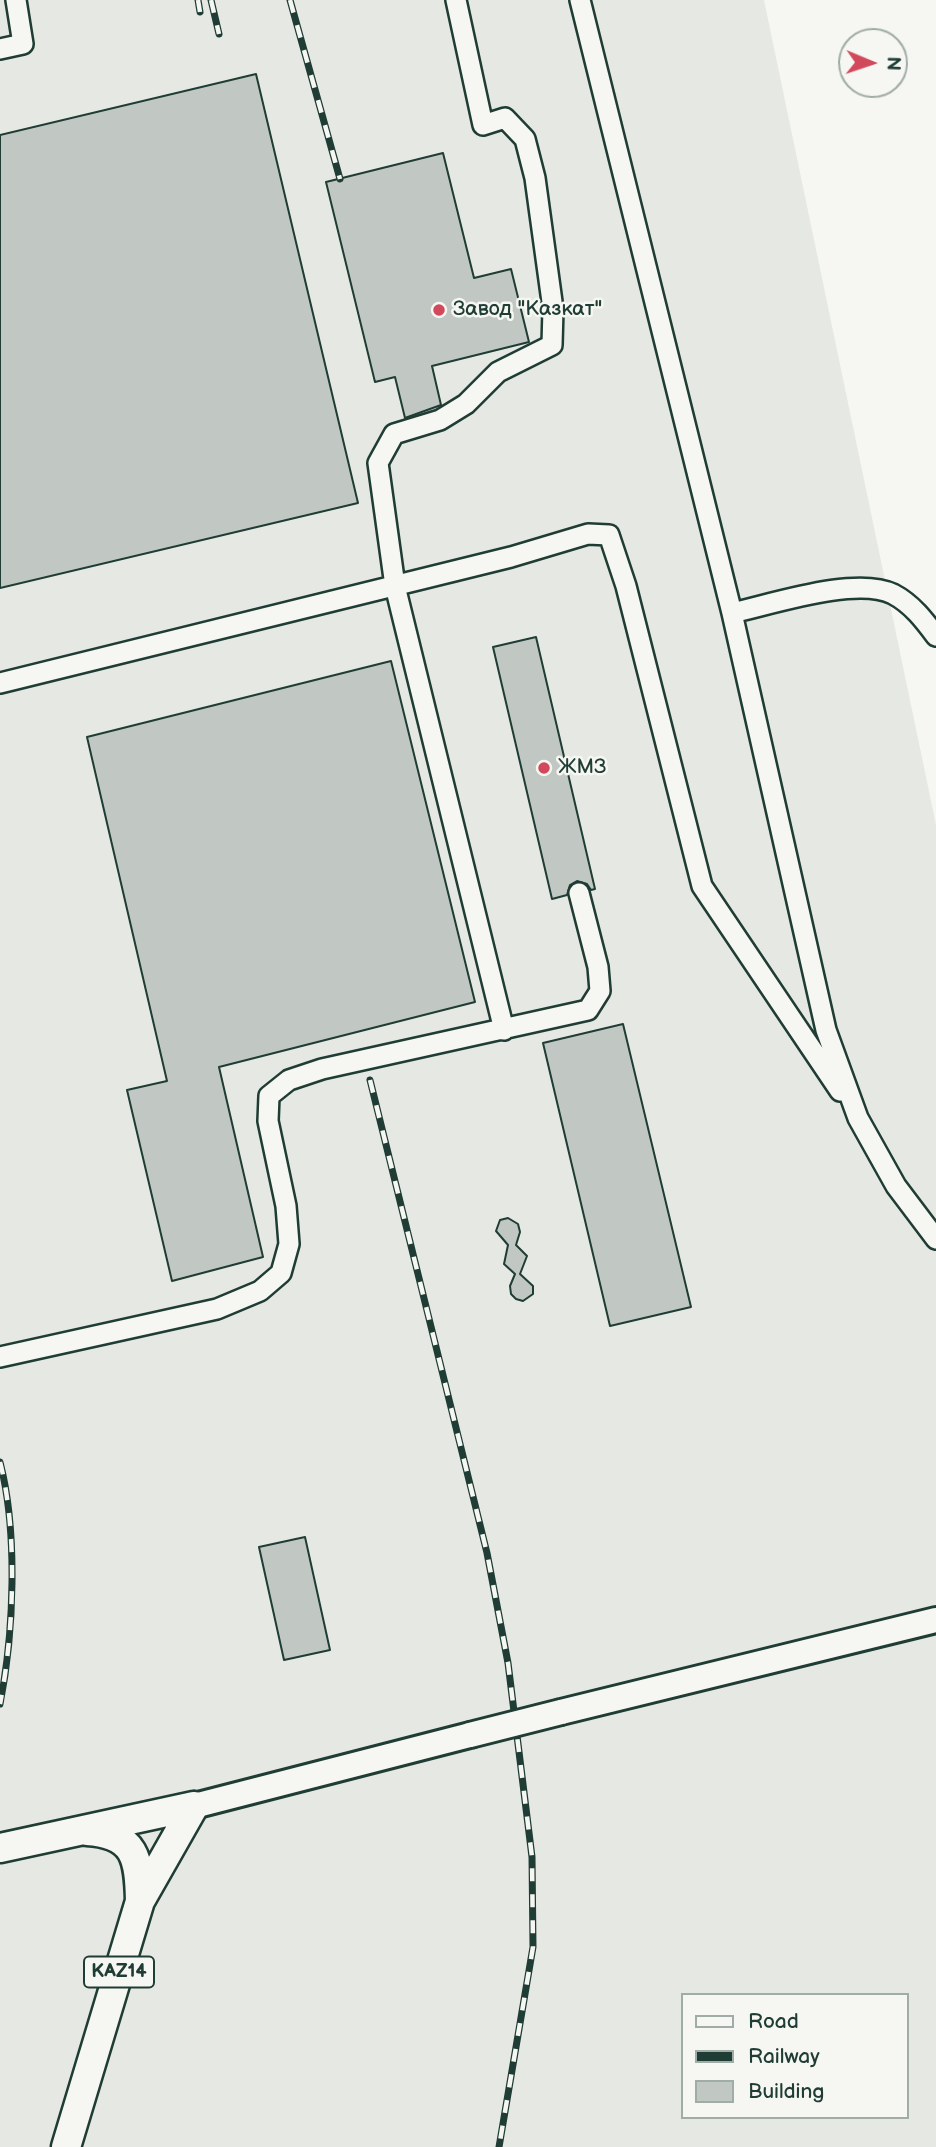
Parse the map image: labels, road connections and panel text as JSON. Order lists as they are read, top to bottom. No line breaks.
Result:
{"streets":{"highway":["KAZ14"]},"places":["Завод \"Казкат\"","ЖМЗ"],"legend":["Road","Railway","Building"],"north":"right"}
